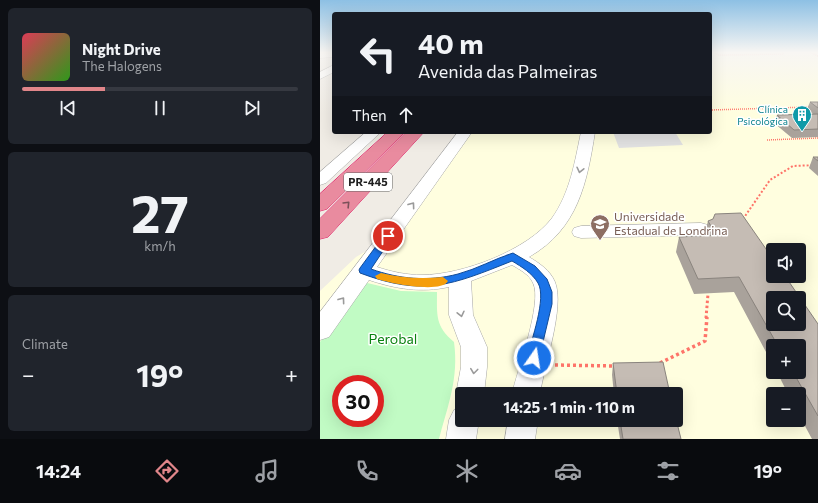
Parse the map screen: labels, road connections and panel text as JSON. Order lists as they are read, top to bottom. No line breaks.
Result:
{"streets":{"highway":["PR-445"]},"parks":["Perobal"],"places":{"building":["Clínica Psicológica"],"school or university":["Universidade Estadual de Londrina"]},"page":{"turn":["40 m","Avenida das Palmeiras"],"song":["Night Drive","The Halogens"],"then":"Then","tile":[["27","km/h"],"Climate"],"map_buttons":["+","−"],"heat":["−","19°","+"],"limit":"30","trip":"14:25 · 1 min · 110 m","tabs":["14:24","19°"]}}
